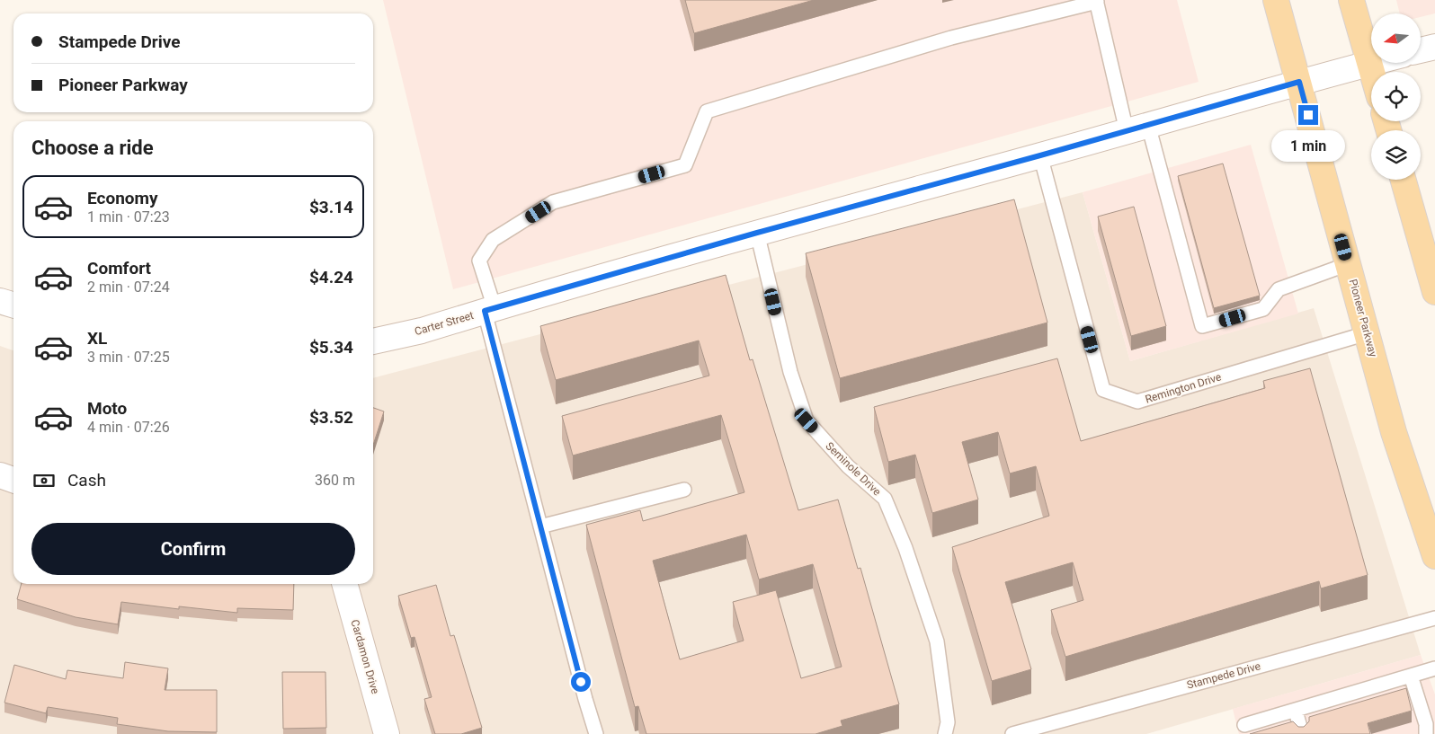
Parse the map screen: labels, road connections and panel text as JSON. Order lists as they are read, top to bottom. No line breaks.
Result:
{"streets":{"main road":["Pioneer Parkway"],"street":["Carter Street","Cardamon Drive"],"lane":["Remington Drive","Seminole Drive","Stampede Drive"]},"crossings":[["Pioneer Parkway","Carter Street"],["Pioneer Parkway","Remington Drive"],["Carter Street","Remington Drive"],["Carter Street","Seminole Drive"]],"north":"left","page":{"banner":["Stampede Drive","Pioneer Parkway"],"heading":"Choose a ride","bubble":"1 min","list":[{"name":"Economy","note":"1 min · 07:23","value":"$3.14"},{"name":"Comfort","note":"2 min · 07:24","value":"$4.24"},{"name":"XL","note":"3 min · 07:25","value":"$5.34"},{"name":"Moto","note":"4 min · 07:26","value":"$3.52"}],"pay":["Cash","360 m"],"buttons":"Confirm"}}
